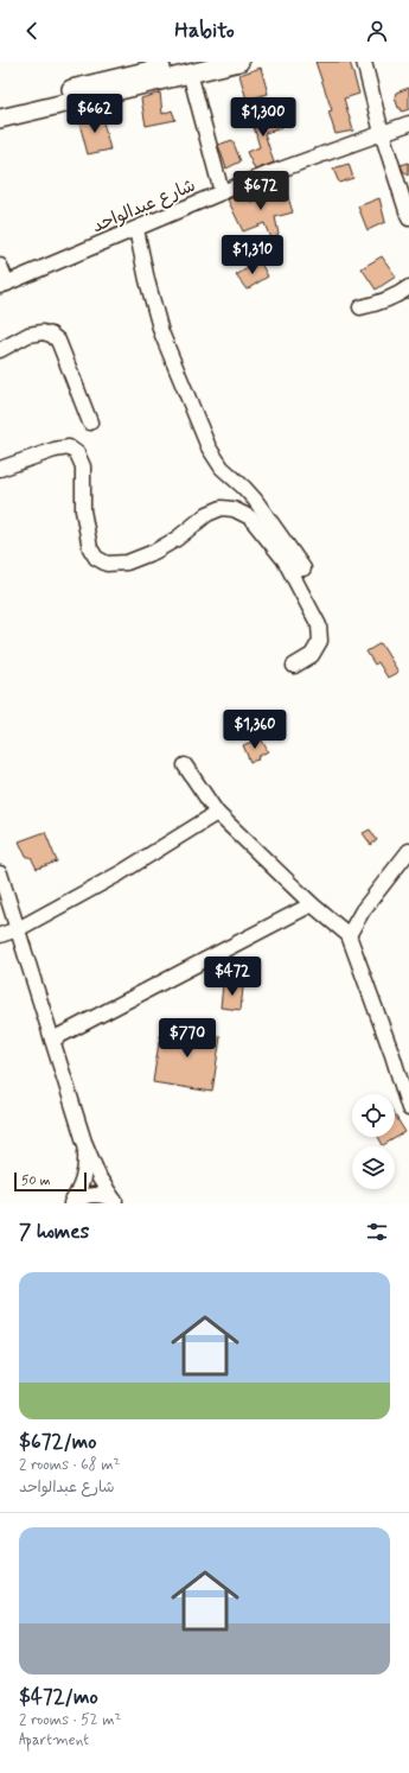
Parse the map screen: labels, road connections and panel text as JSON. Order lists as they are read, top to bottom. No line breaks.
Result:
{"streets":{"street":["شارع عبدالواحد"]},"scale_bar":"50 m","page":{"header":"Habito","price":["$662","$1,300","$672","$1,310","$1,360","$472","$770"],"scale":"50 m","heading":"7 homes","list":[{"name":"$672/mo","note":"2 rooms · 68 m² · شارع عبدالواحد"},{"name":"$472/mo","note":"2 rooms · 52 m² · Apartment"}]}}
